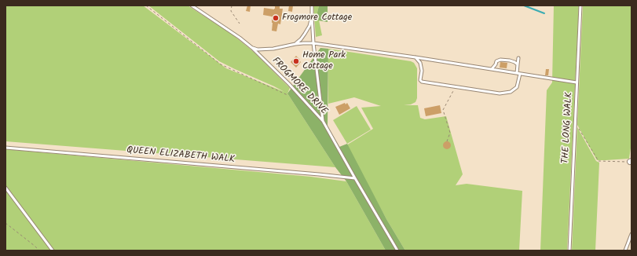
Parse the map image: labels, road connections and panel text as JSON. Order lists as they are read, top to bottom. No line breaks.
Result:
{"streets":{"lane":["FROGMORE DRIVE","THE LONG WALK","QUEEN ELIZABETH WALK"]},"crossings":[["FROGMORE DRIVE","QUEEN ELIZABETH WALK"]],"places":["Frogmore Cottage","Home Park Cottage"]}
